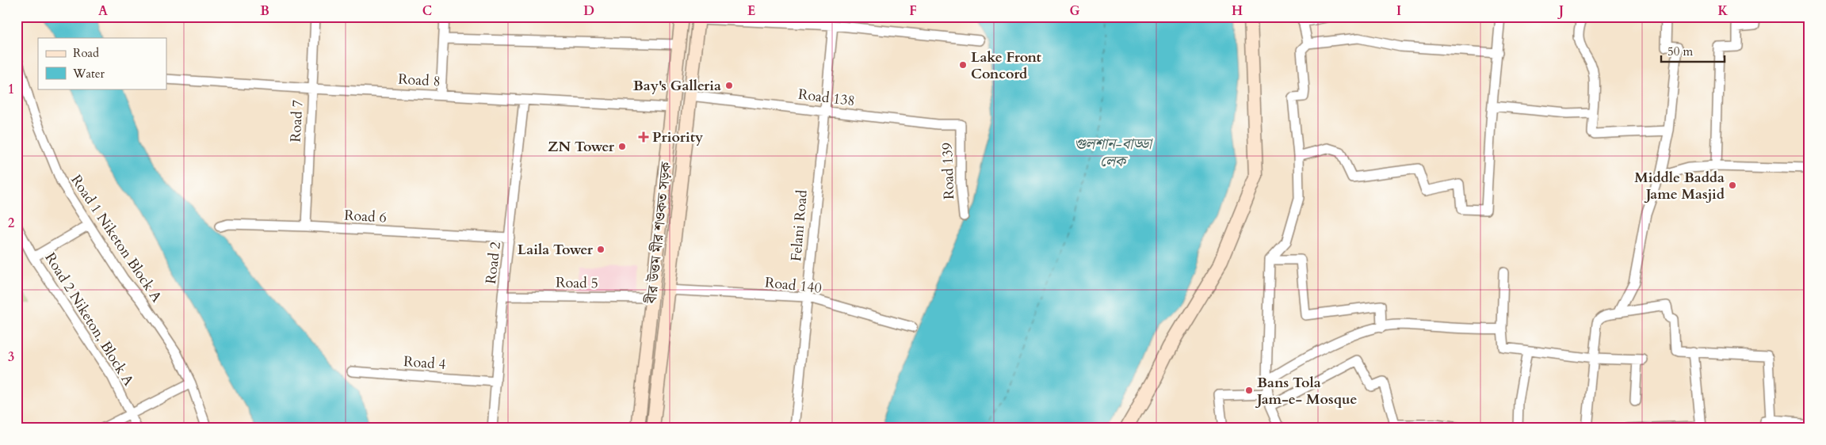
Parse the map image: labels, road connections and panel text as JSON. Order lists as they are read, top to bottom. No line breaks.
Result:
{"streets":{"main road":["বীর উত্তম মীর শওকত সড়ক"],"street":["Road 8","Road 138","Road 7","Road 139","Road 6","Felani Road","Road 1 Niketon Block A","Road 2","Road 5","Road 140","Road 2 Niketon, Block A","Road 4"]},"crossings":[["Road 8","Road 7"],["Road 8","বীর উত্তম মীর শওকত সড়ক"],["Road 8","Road 2"],["Road 138","Road 139"],["Road 138","Felani Road"],["Road 138","বীর উত্তম মীর শওকত সড়ক"],["Road 7","Road 6"],["Road 6","Road 2"],["Felani Road","Road 140"],["বীর উত্তম মীর শওকত সড়ক","Road 5"],["বীর উত্তম মীর শওকত সড়ক","Road 140"],["Road 2","Road 5"],["Road 2","Road 4"]],"water":["গুলশান-বাড্ডা লেক"],"places":{"other":["Lake Front Concord","Bay's Galleria","ZN Tower","Middle Badda Jame Masjid","Laila Tower","Bans Tola Jam-e- Mosque"],"health":["Priority"]},"legend":["Road","Water"],"scale_bar":"50 m","grid":{"columns":["A","B","C","D","E","F","G","H","I","J","K"],"rows":["1","2","3"]}}
